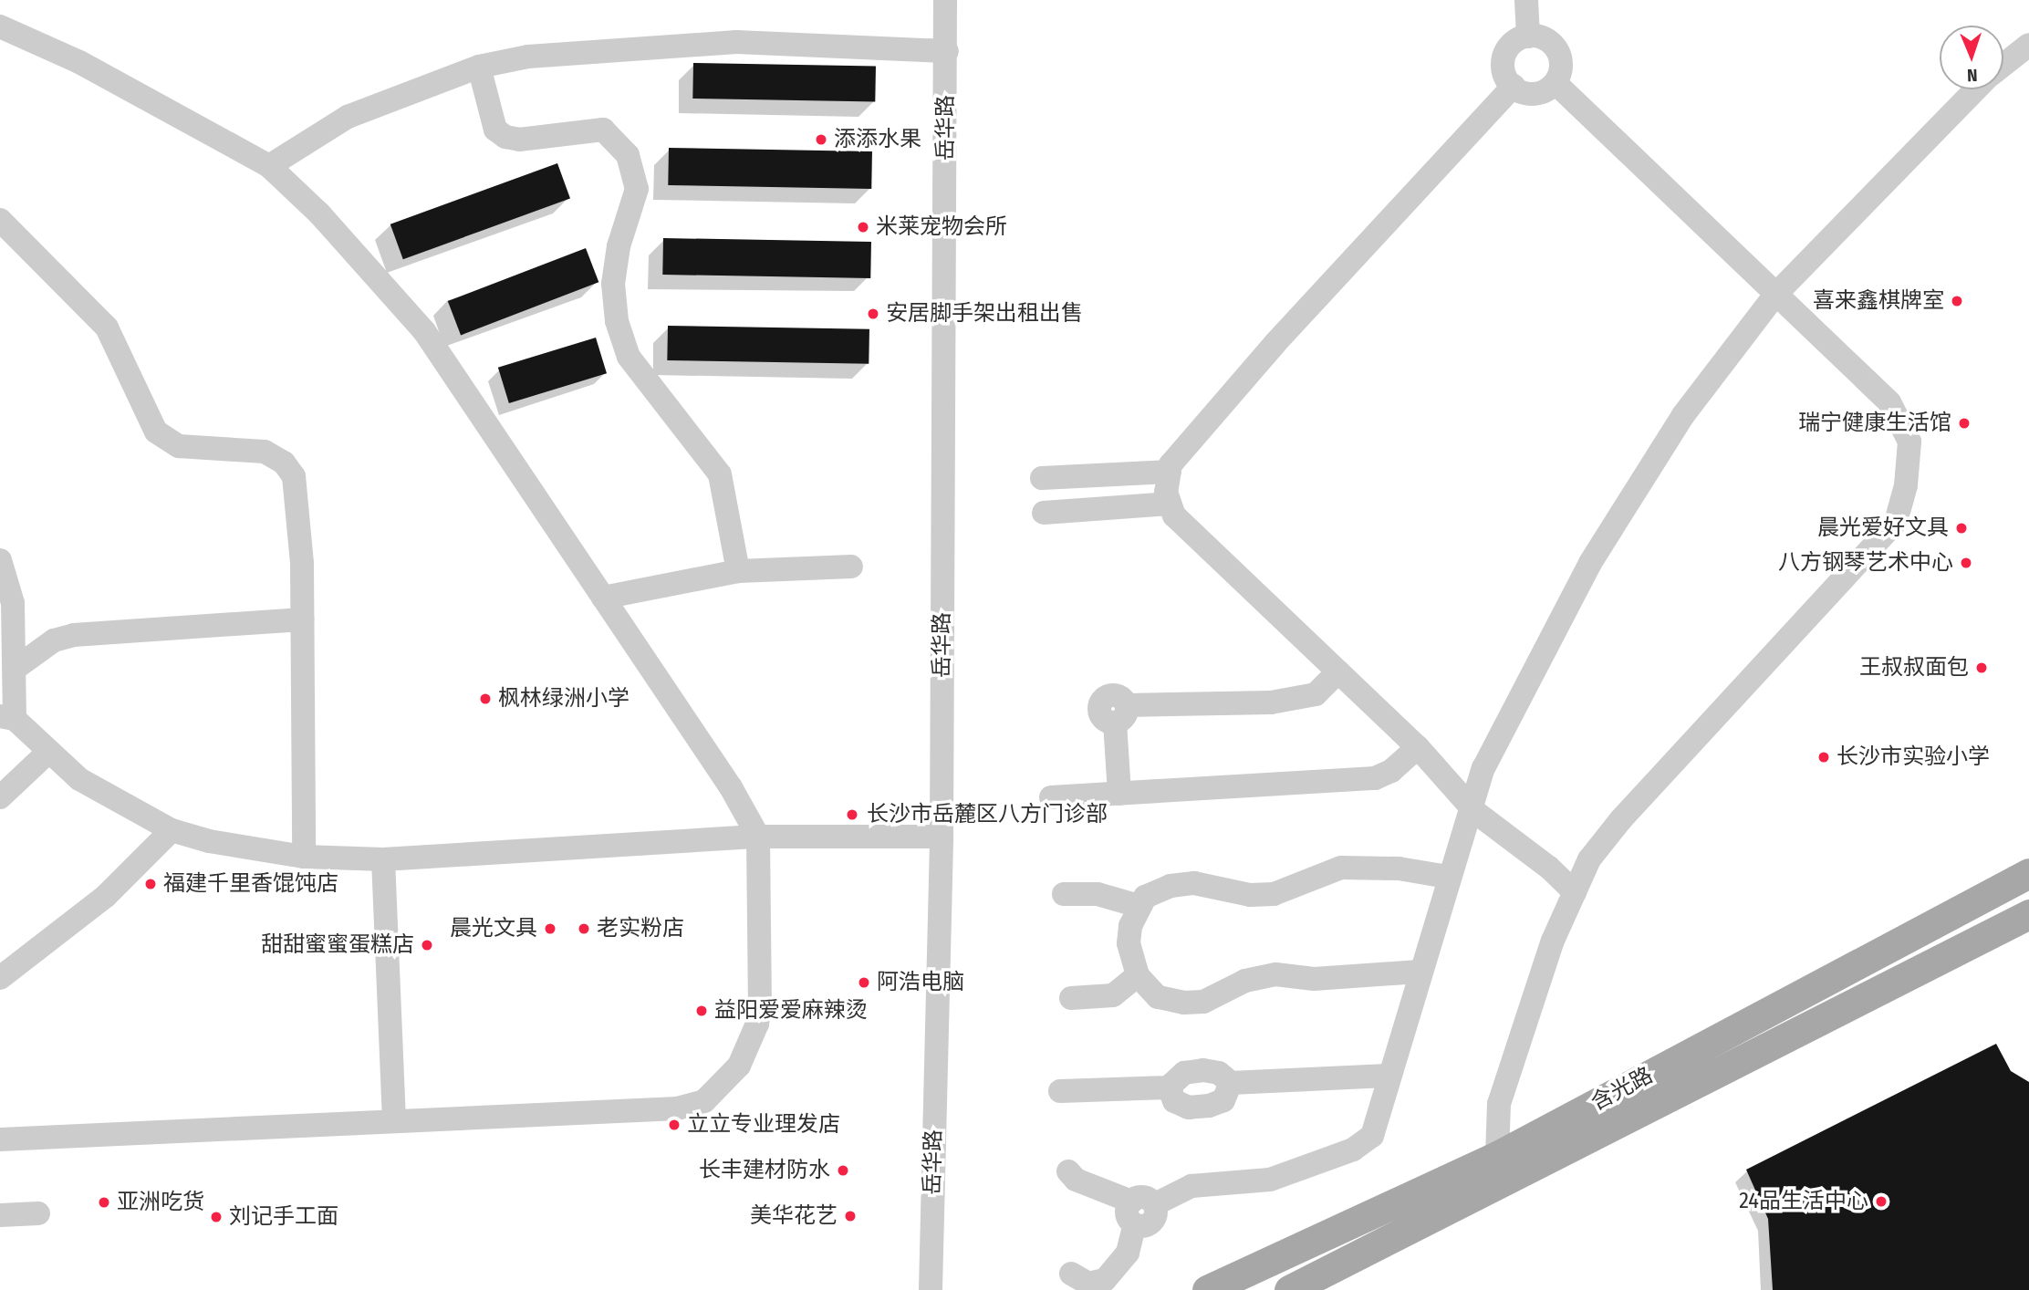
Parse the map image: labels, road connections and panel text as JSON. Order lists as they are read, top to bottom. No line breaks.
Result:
{"streets":{"main road":["含光路"],"street":["岳华路"]},"places":["添添水果","米莱宠物会所","喜来鑫棋牌室","安居脚手架出租出售","瑞宁健康生活馆","晨光爱好文具","八方钢琴艺术中心","王叔叔面包","枫林绿洲小学","长沙市实验小学","长沙市岳麓区八方门诊部","福建千里香馄饨店","晨光文具","老实粉店","甜甜蜜蜜蛋糕店","阿浩电脑","益阳爱爱麻辣烫","立立专业理发店","长丰建材防水","24品生活中心","亚洲吃货","美华花艺","刘记手工面"],"north":"bottom"}
